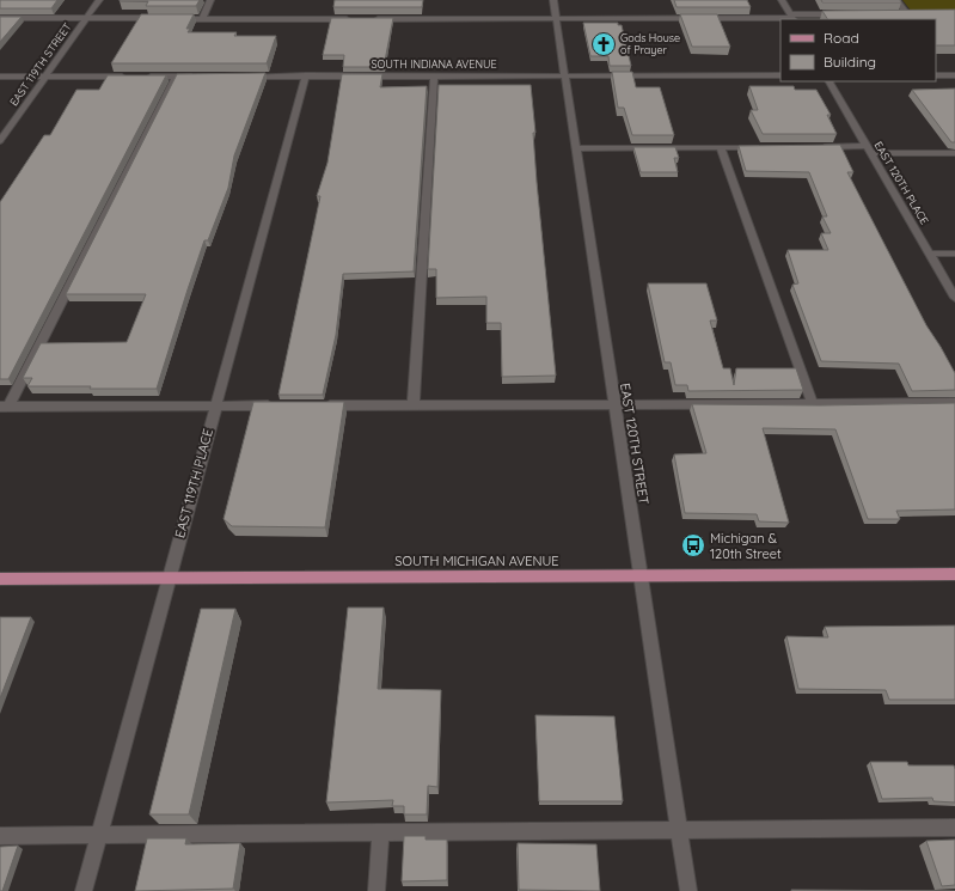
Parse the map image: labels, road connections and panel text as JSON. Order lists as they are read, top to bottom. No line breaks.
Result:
{"streets":{"main road":["SOUTH MICHIGAN AVENUE"],"street":["EAST 119TH STREET","SOUTH INDIANA AVENUE","EAST 120TH PLACE","EAST 120TH STREET","EAST 119TH PLACE"]},"crossings":[["SOUTH INDIANA AVENUE","EAST 120TH STREET"],["SOUTH INDIANA AVENUE","EAST 119TH PLACE"],["EAST 120TH STREET","SOUTH MICHIGAN AVENUE"],["EAST 119TH PLACE","SOUTH MICHIGAN AVENUE"]],"places":{"church":["Gods House of Prayer"],"bus stop":["Michigan & 120th Street"]},"legend":["Road","Building"]}
